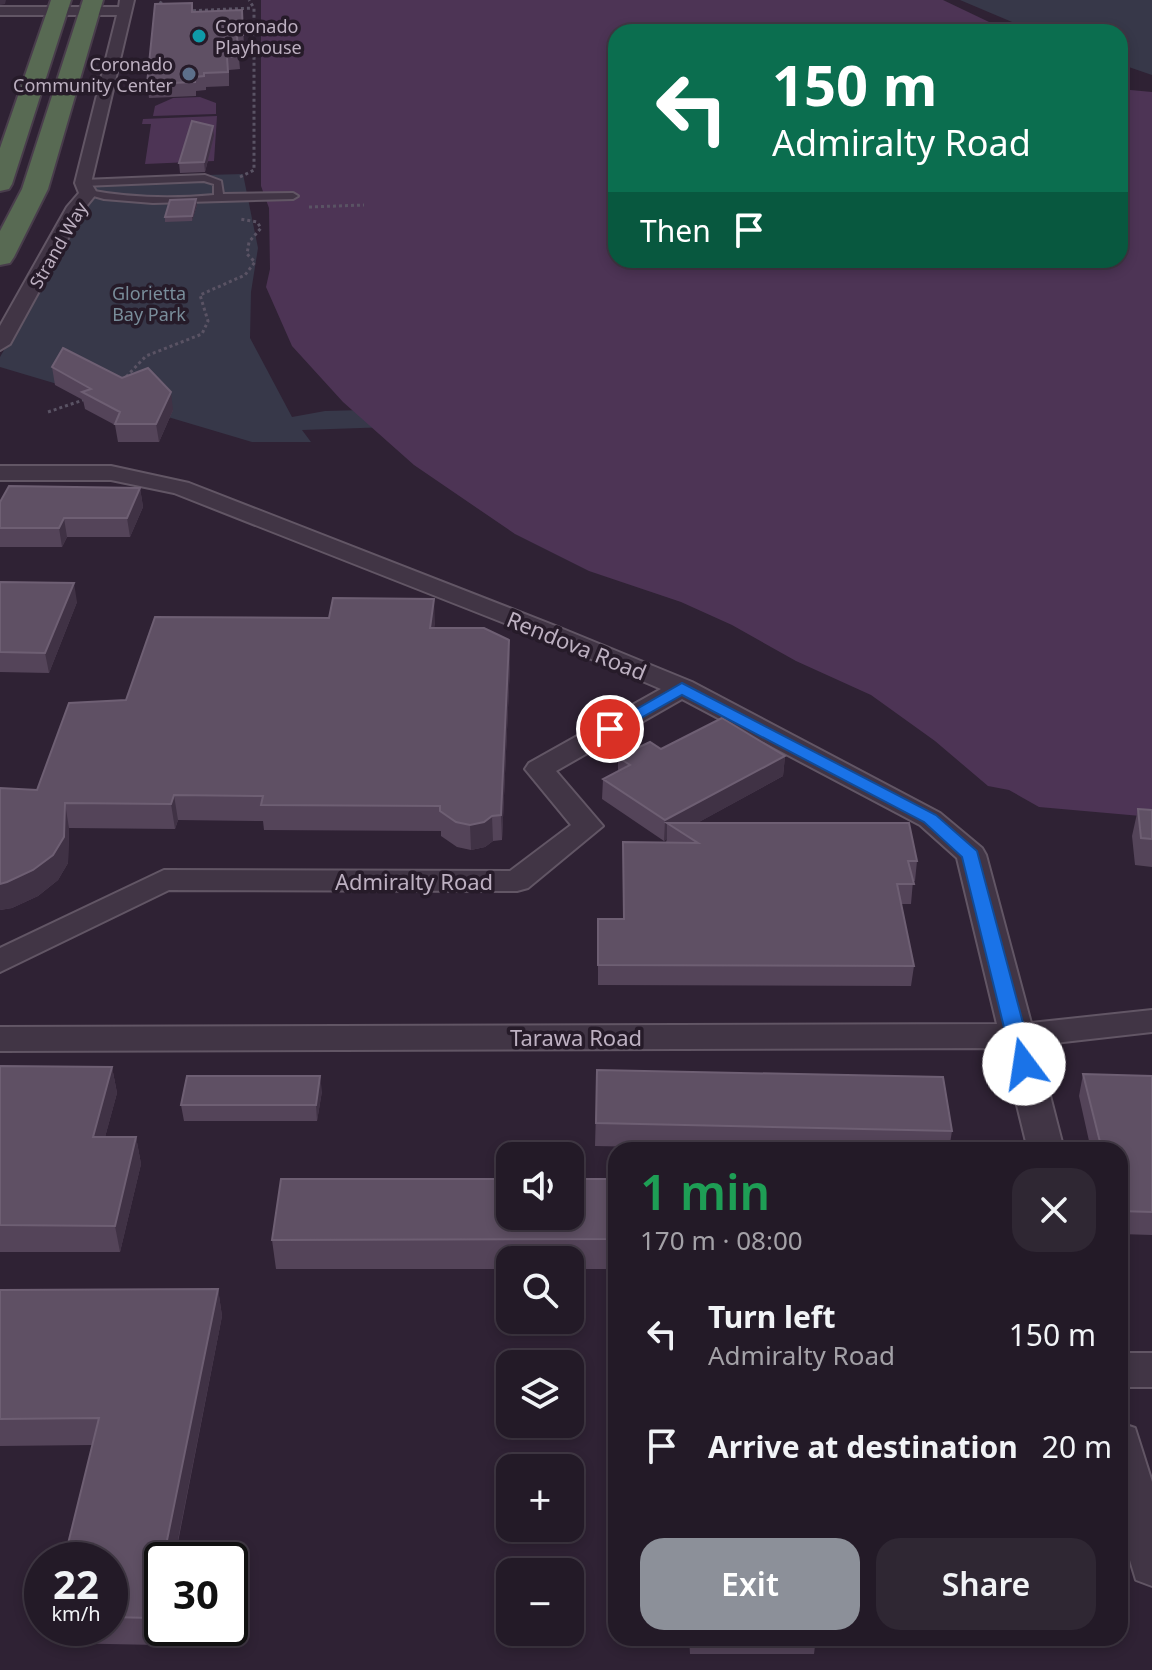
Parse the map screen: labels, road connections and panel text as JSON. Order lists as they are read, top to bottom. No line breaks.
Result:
{"streets":{"street":["Strand Way","Rendova Road","Admiralty Road","Tarawa Road"]},"crossings":[["Rendova Road","Admiralty Road"],["Rendova Road","Tarawa Road"]],"parks":["Glorietta Bay Park"],"places":["Coronado Playhouse","Coronado Community Center"],"page":{"turn":["150 m","Admiralty Road"],"then":"Then","map_buttons":["+","−"],"heading":["1 min","170 m · 08:00"],"list":[{"name":"Turn left","note":"Admiralty Road","value":"150 m"},{"name":"Arrive at destination","value":"20 m"}],"buttons":["Exit","Share"],"speed":"22 km/h","limit":"30"}}
